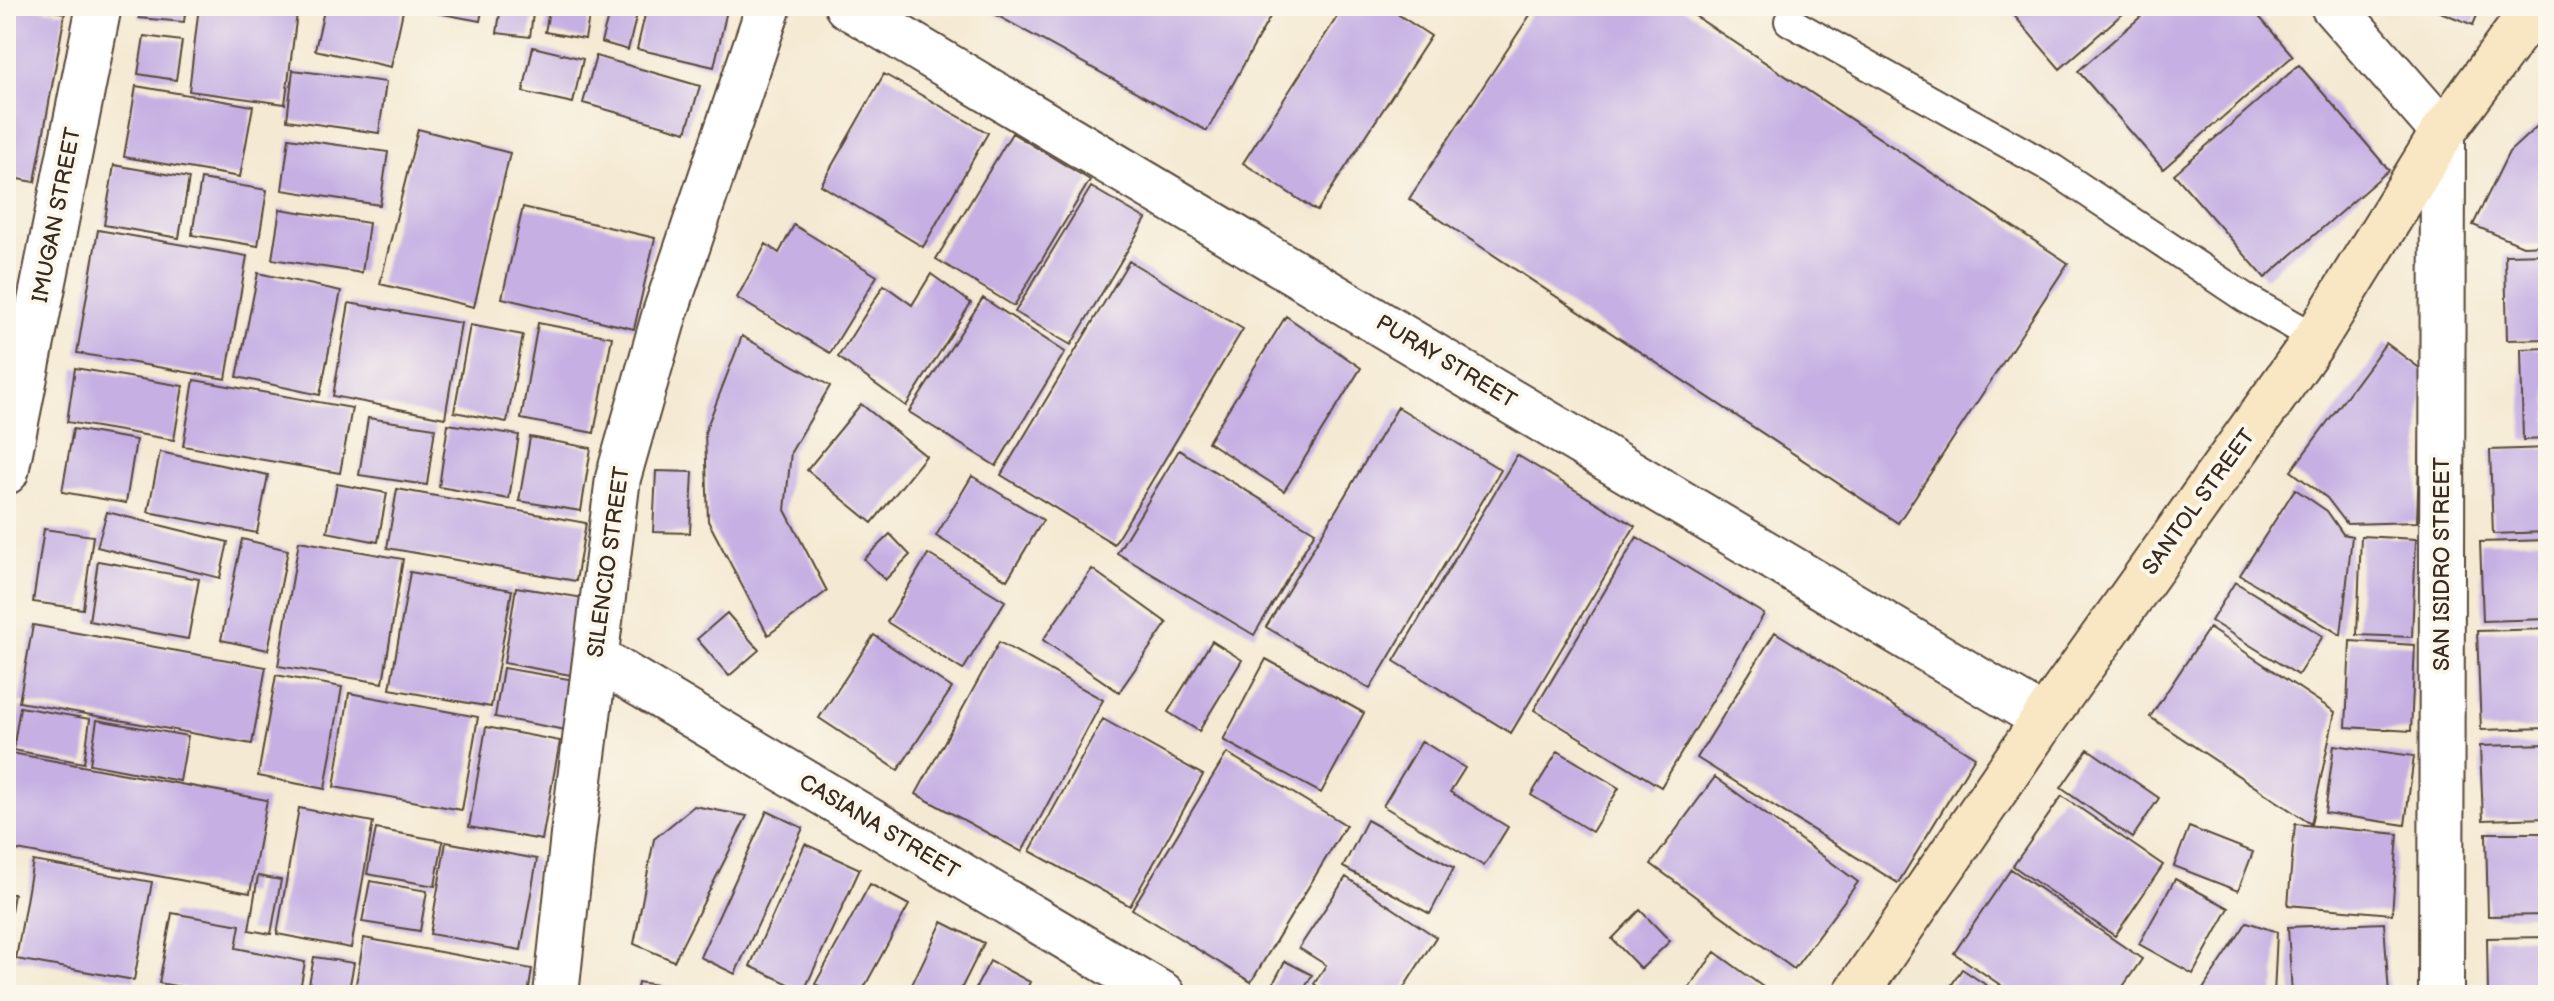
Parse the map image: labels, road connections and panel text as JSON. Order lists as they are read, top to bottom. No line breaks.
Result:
{"streets":{"street":["IMUGAN STREET","PURAY STREET","SANTOL STREET","SILENCIO STREET","SAN ISIDRO STREET","CASIANA STREET"]},"crossings":[["PURAY STREET","SANTOL STREET"],["SANTOL STREET","SAN ISIDRO STREET"],["SILENCIO STREET","CASIANA STREET"]]}
